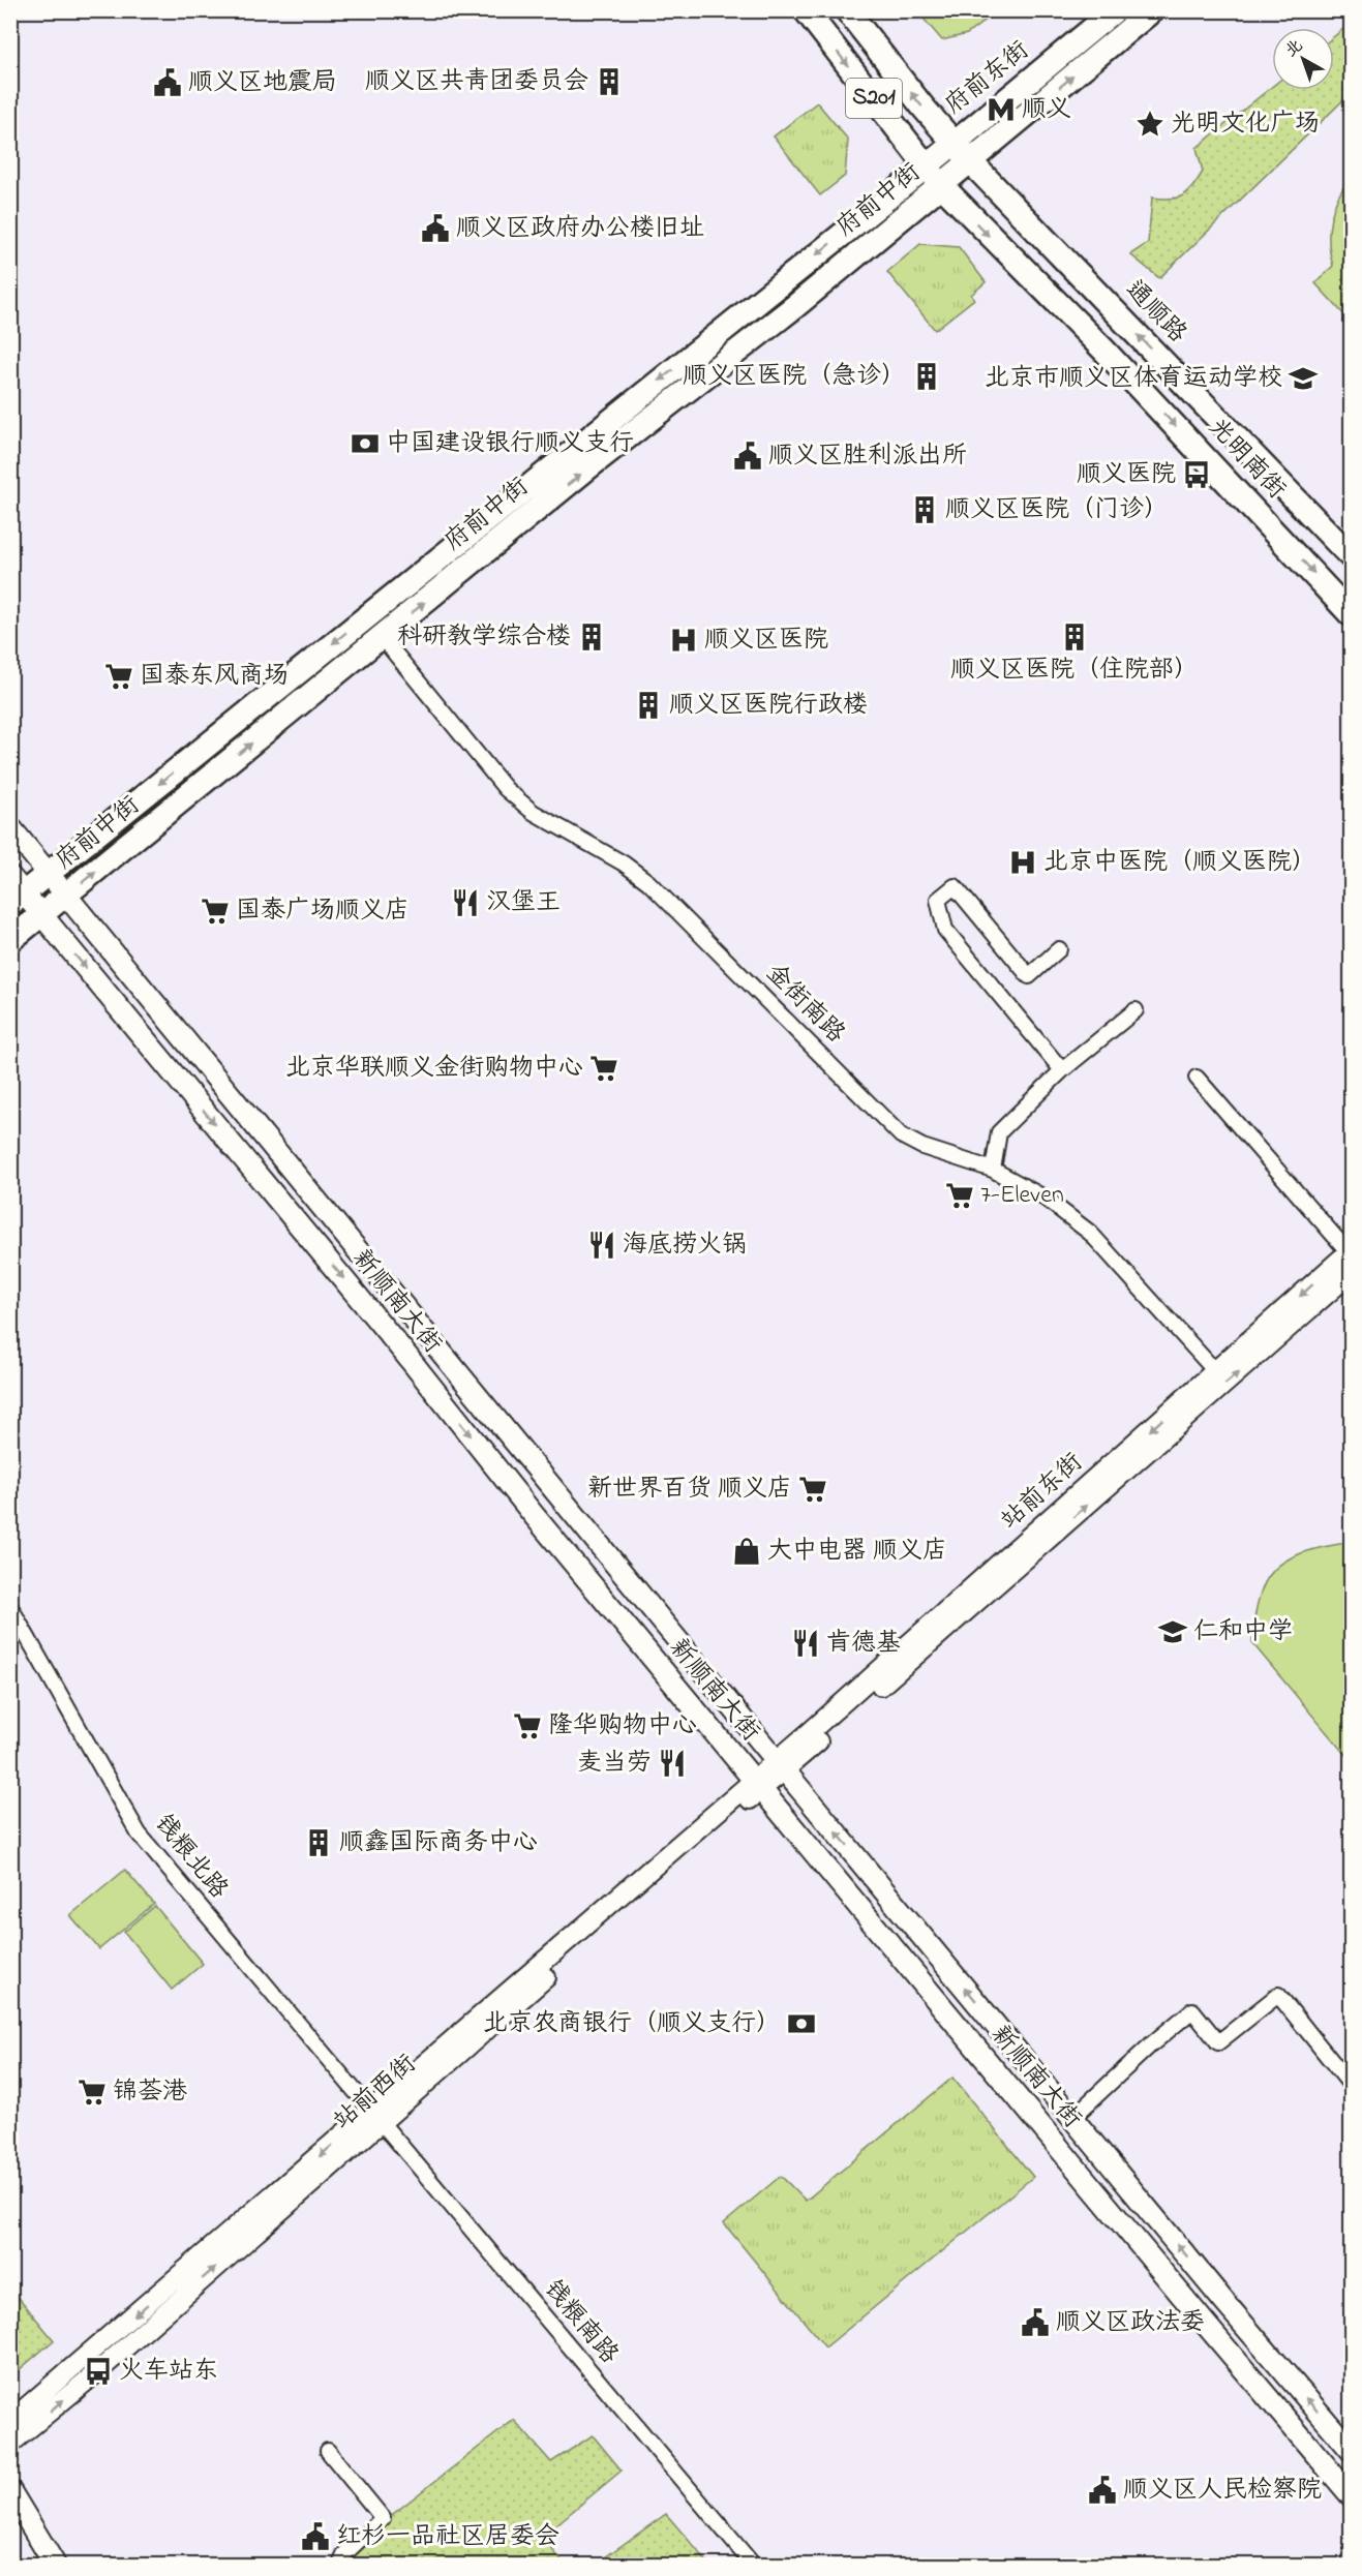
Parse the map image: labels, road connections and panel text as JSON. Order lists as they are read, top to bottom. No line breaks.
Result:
{"streets":{"main road":["府前东街","S201","府前中街","通顺路","光明南街","新顺南大街"],"street":["金街南路","站前东街","钱粮北路","站前西街","钱粮南路"]},"crossings":[["府前东街","S201"],["府前东街","府前中街"],["S201","府前中街"],["S201","通顺路"],["S201","光明南街"],["府前中街","通顺路"],["府前中街","光明南街"],["府前中街","金街南路"],["府前中街","新顺南大街"],["金街南路","站前东街"],["新顺南大街","站前东街"],["新顺南大街","站前西街"],["站前东街","站前西街"],["钱粮北路","站前西街"],["钱粮北路","钱粮南路"],["站前西街","钱粮南路"]],"one_way":["通顺路","光明南街"],"places":{"building":["顺义区共青团委员会","顺义区医院（急诊）","顺义区医院（门诊）","科研教学综合楼","顺义区医院（住院部）","顺义区医院行政楼","顺鑫国际商务中心"],"public building":["顺义区地震局","顺义区政府办公楼旧址","顺义区胜利派出所","顺义区政法委","顺义区人民检察院","红杉一品社区居委会"],"metro station":["顺义"],"place":["光明文化广场"],"school or university":["北京市顺义区体育运动学校","仁和中学"],"bank":["中国建设银行顺义支行","北京农商银行（顺义支行）"],"bus stop":["顺义医院","火车站东"],"hospital":["顺义区医院","北京中医院（顺义医院）"],"supermarket":["国泰东风商场","国泰广场顺义店","北京华联顺义金街购物中心","7-Eleven","新世界百货 顺义店","隆华购物中心","锦荟港"],"restaurant":["汉堡王","海底捞火锅","肯德基","麦当劳"],"shop":["大中电器 顺义店"]},"north":"top left"}
